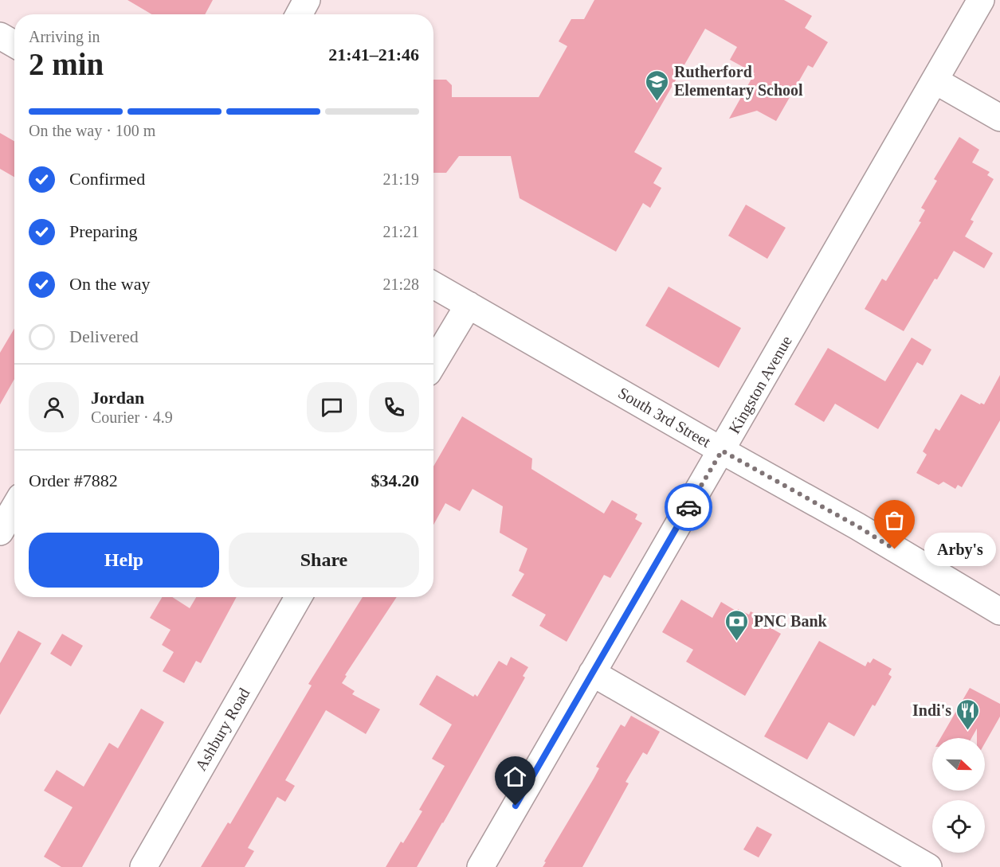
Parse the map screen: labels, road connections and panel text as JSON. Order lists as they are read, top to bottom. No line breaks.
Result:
{"streets":{"street":["Kingston Avenue","South 3rd Street","Ashbury Road"]},"crossings":[["Kingston Avenue","South 3rd Street"]],"places":{"school or university":["Rutherford Elementary School"],"other":["Arby's"],"bank":["PNC Bank"],"restaurant":["Indi's"]},"north":"right","page":{"heading":["2 min","Arriving in","21:41–21:46"],"panel":["Jordan","Courier · 4.9","Order #7882","$34.20"],"bar":"On the way · 100 m","list":[["Confirmed","21:19"],["Preparing","21:21"],["On the way","21:28"],"Delivered"],"buttons":["Help","Share"],"bubble":"Arby's"}}
